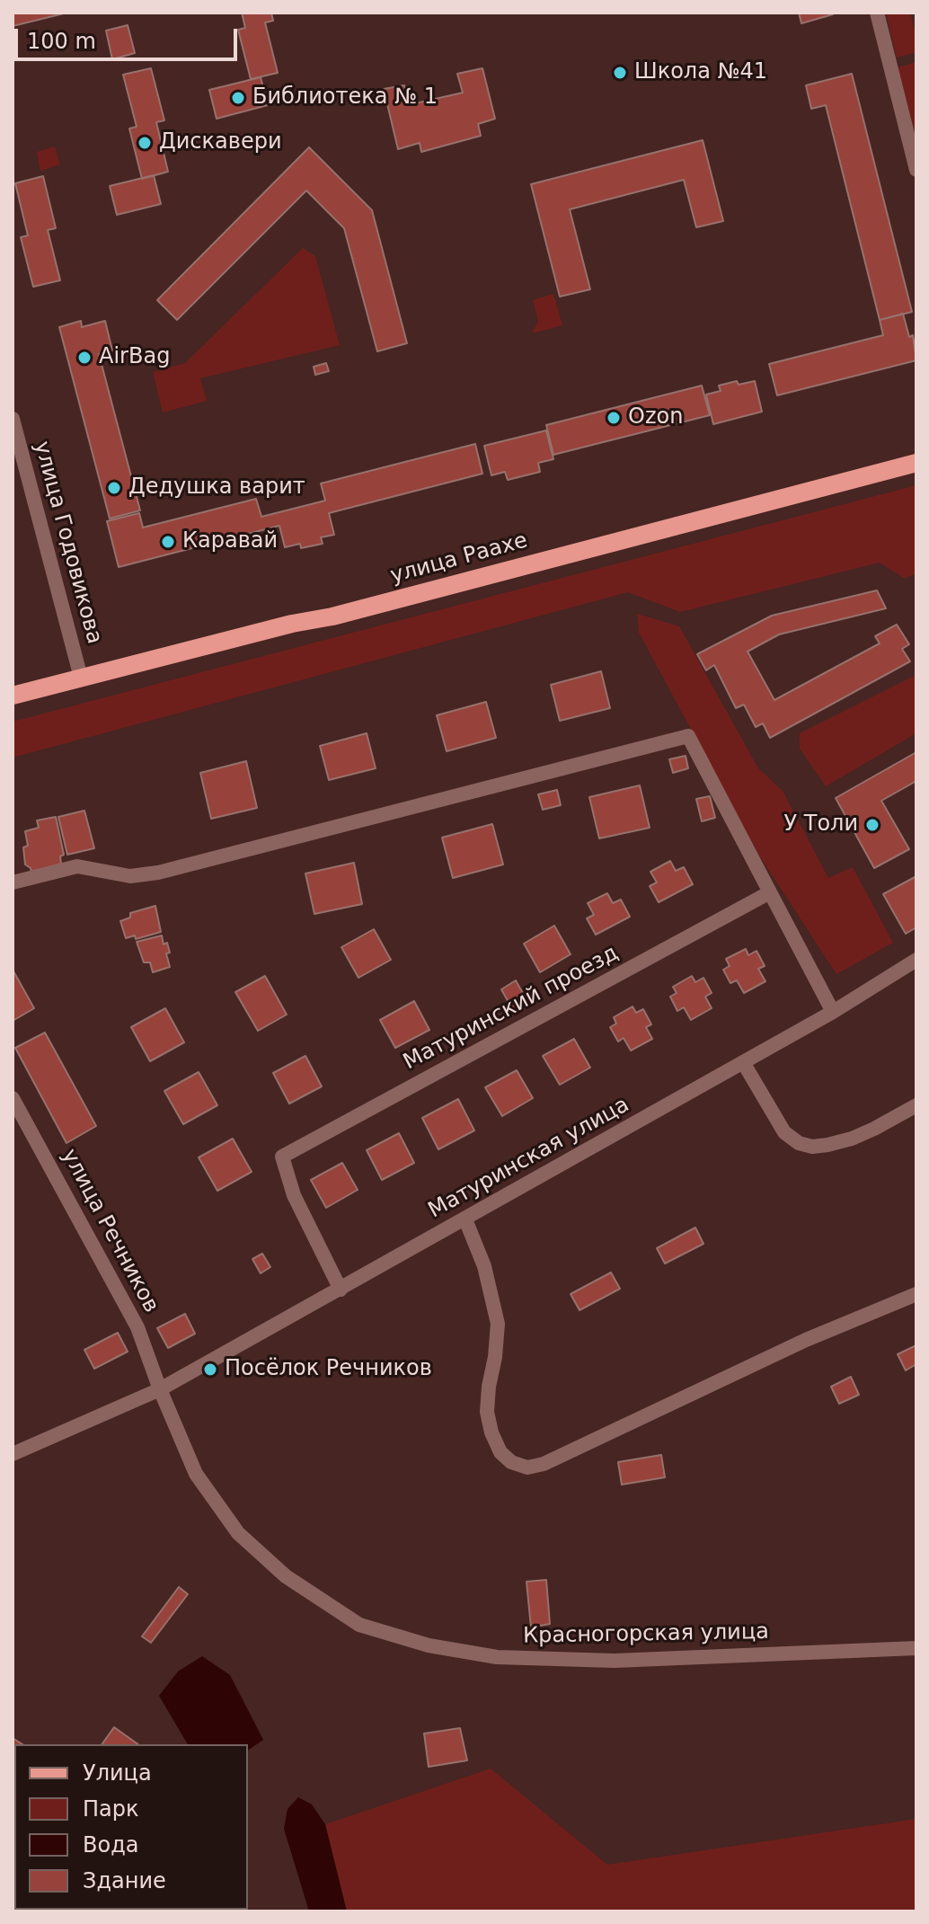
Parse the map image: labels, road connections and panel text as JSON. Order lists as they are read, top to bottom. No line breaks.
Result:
{"streets":{"main road":["улица Раахе"],"street":["улица Годовикова","Матуринский проезд","Матуринская улица","улица Речников","Красногорская улица"]},"crossings":[["улица Годовикова","улица Раахе"],["Матуринский проезд","Матуринская улица"],["Матуринская улица","улица Речников"],["Матуринская улица","Красногорская улица"],["улица Речников","Красногорская улица"]],"places":["Школа №41","Библиотека № 1","Дискавери","AirBag","Ozon","Дедушка варит","Каравай","У Толи","Посёлок Речников"],"legend":["Улица","Парк","Вода","Здание"],"scale_bar":"100 m"}
